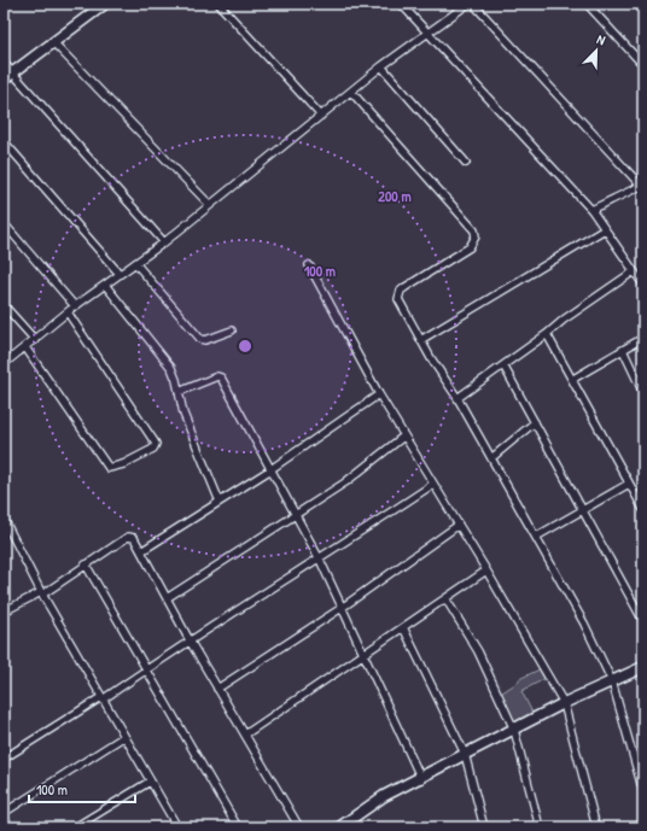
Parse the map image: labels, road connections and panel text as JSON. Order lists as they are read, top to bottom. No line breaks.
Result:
{"scale_bar":"100 m","north":"top right","rings":["200 m","100 m"]}
